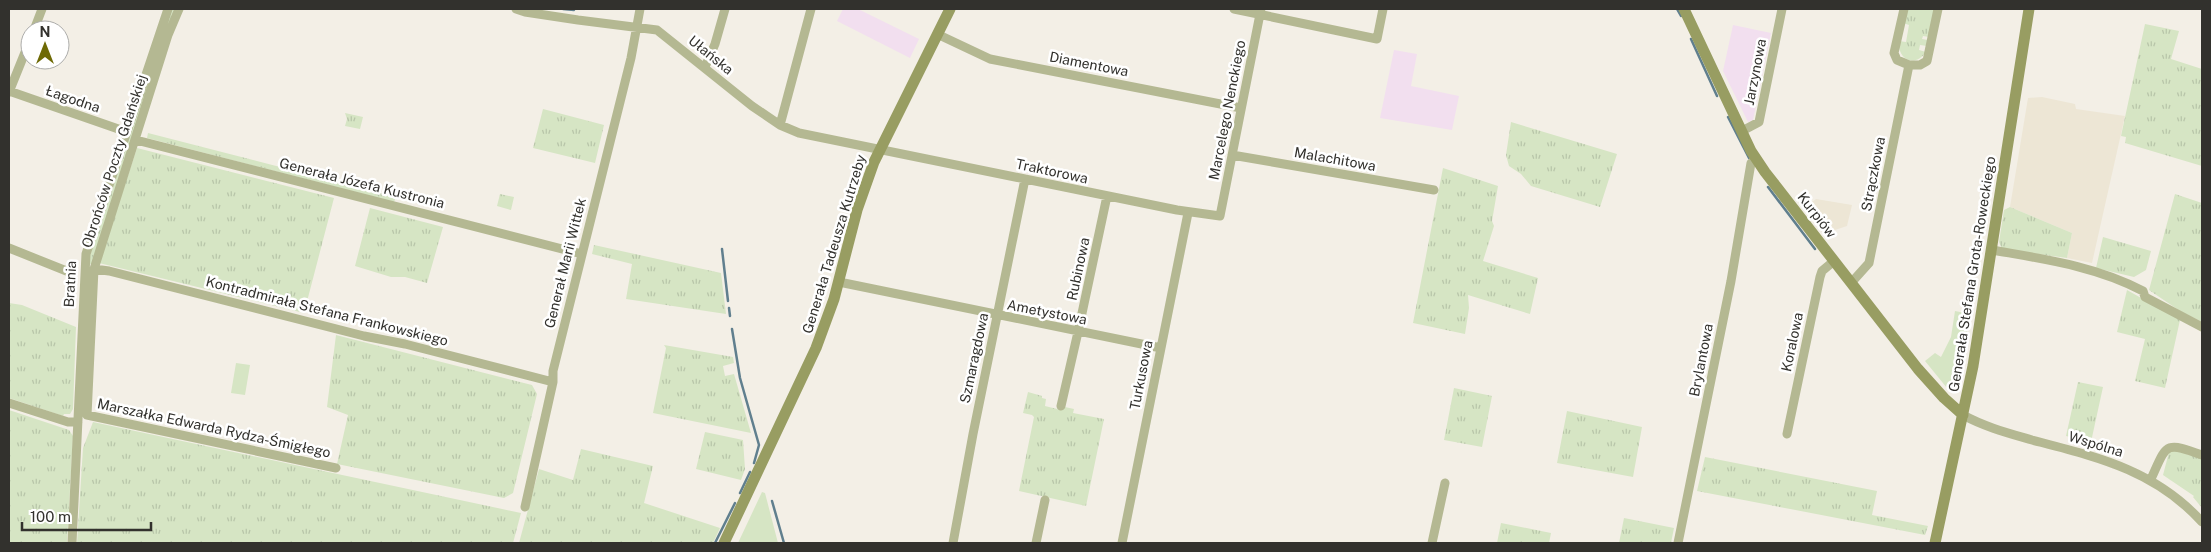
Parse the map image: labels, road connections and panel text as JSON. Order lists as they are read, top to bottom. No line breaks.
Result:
{"streets":{"street":["Ułańska","Diamentowa","Jarzynowa","Łagodna","Marcelego Nenckiego","Malachitowa","Obrońców Poczty Gdańskiej","Traktorowa","Strączkowa","Generała Józefa Kustronia","Kurpiów","Generała Tadeusza Kutrzeby","Generał Marii Wittek","Rubinowa","Generała Stefana Grota-Roweckiego","Bratnia","Kontradmirała Stefana Frankowskiego","Ametystowa","Koralowa","Szmaragdowa","Brylantowa","Turkusowa","Marszałka Edwarda Rydza-Śmigłego","Wspólna"]},"crossings":[["Ułańska","Traktorowa"],["Ułańska","Generała Tadeusza Kutrzeby"],["Ułańska","Generał Marii Wittek"],["Diamentowa","Marcelego Nenckiego"],["Diamentowa","Generała Tadeusza Kutrzeby"],["Jarzynowa","Kurpiów"],["Łagodna","Bratnia"],["Marcelego Nenckiego","Malachitowa"],["Marcelego Nenckiego","Traktorowa"],["Obrońców Poczty Gdańskiej","Generała Józefa Kustronia"],["Obrońców Poczty Gdańskiej","Kontradmirała Stefana Frankowskiego"],["Obrońców Poczty Gdańskiej","Marszałka Edwarda Rydza-Śmigłego"],["Traktorowa","Generała Tadeusza Kutrzeby"],["Traktorowa","Rubinowa"],["Traktorowa","Szmaragdowa"],["Traktorowa","Turkusowa"],["Strączkowa","Kurpiów"],["Generała Józefa Kustronia","Generał Marii Wittek"],["Kurpiów","Generała Stefana Grota-Roweckiego"],["Kurpiów","Koralowa"],["Kurpiów","Brylantowa"],["Kurpiów","Wspólna"],["Generała Tadeusza Kutrzeby","Ametystowa"],["Generał Marii Wittek","Kontradmirała Stefana Frankowskiego"],["Rubinowa","Ametystowa"],["Generała Stefana Grota-Roweckiego","Wspólna"],["Ametystowa","Szmaragdowa"],["Ametystowa","Turkusowa"]],"scale_bar":"100 m","north":"top"}
